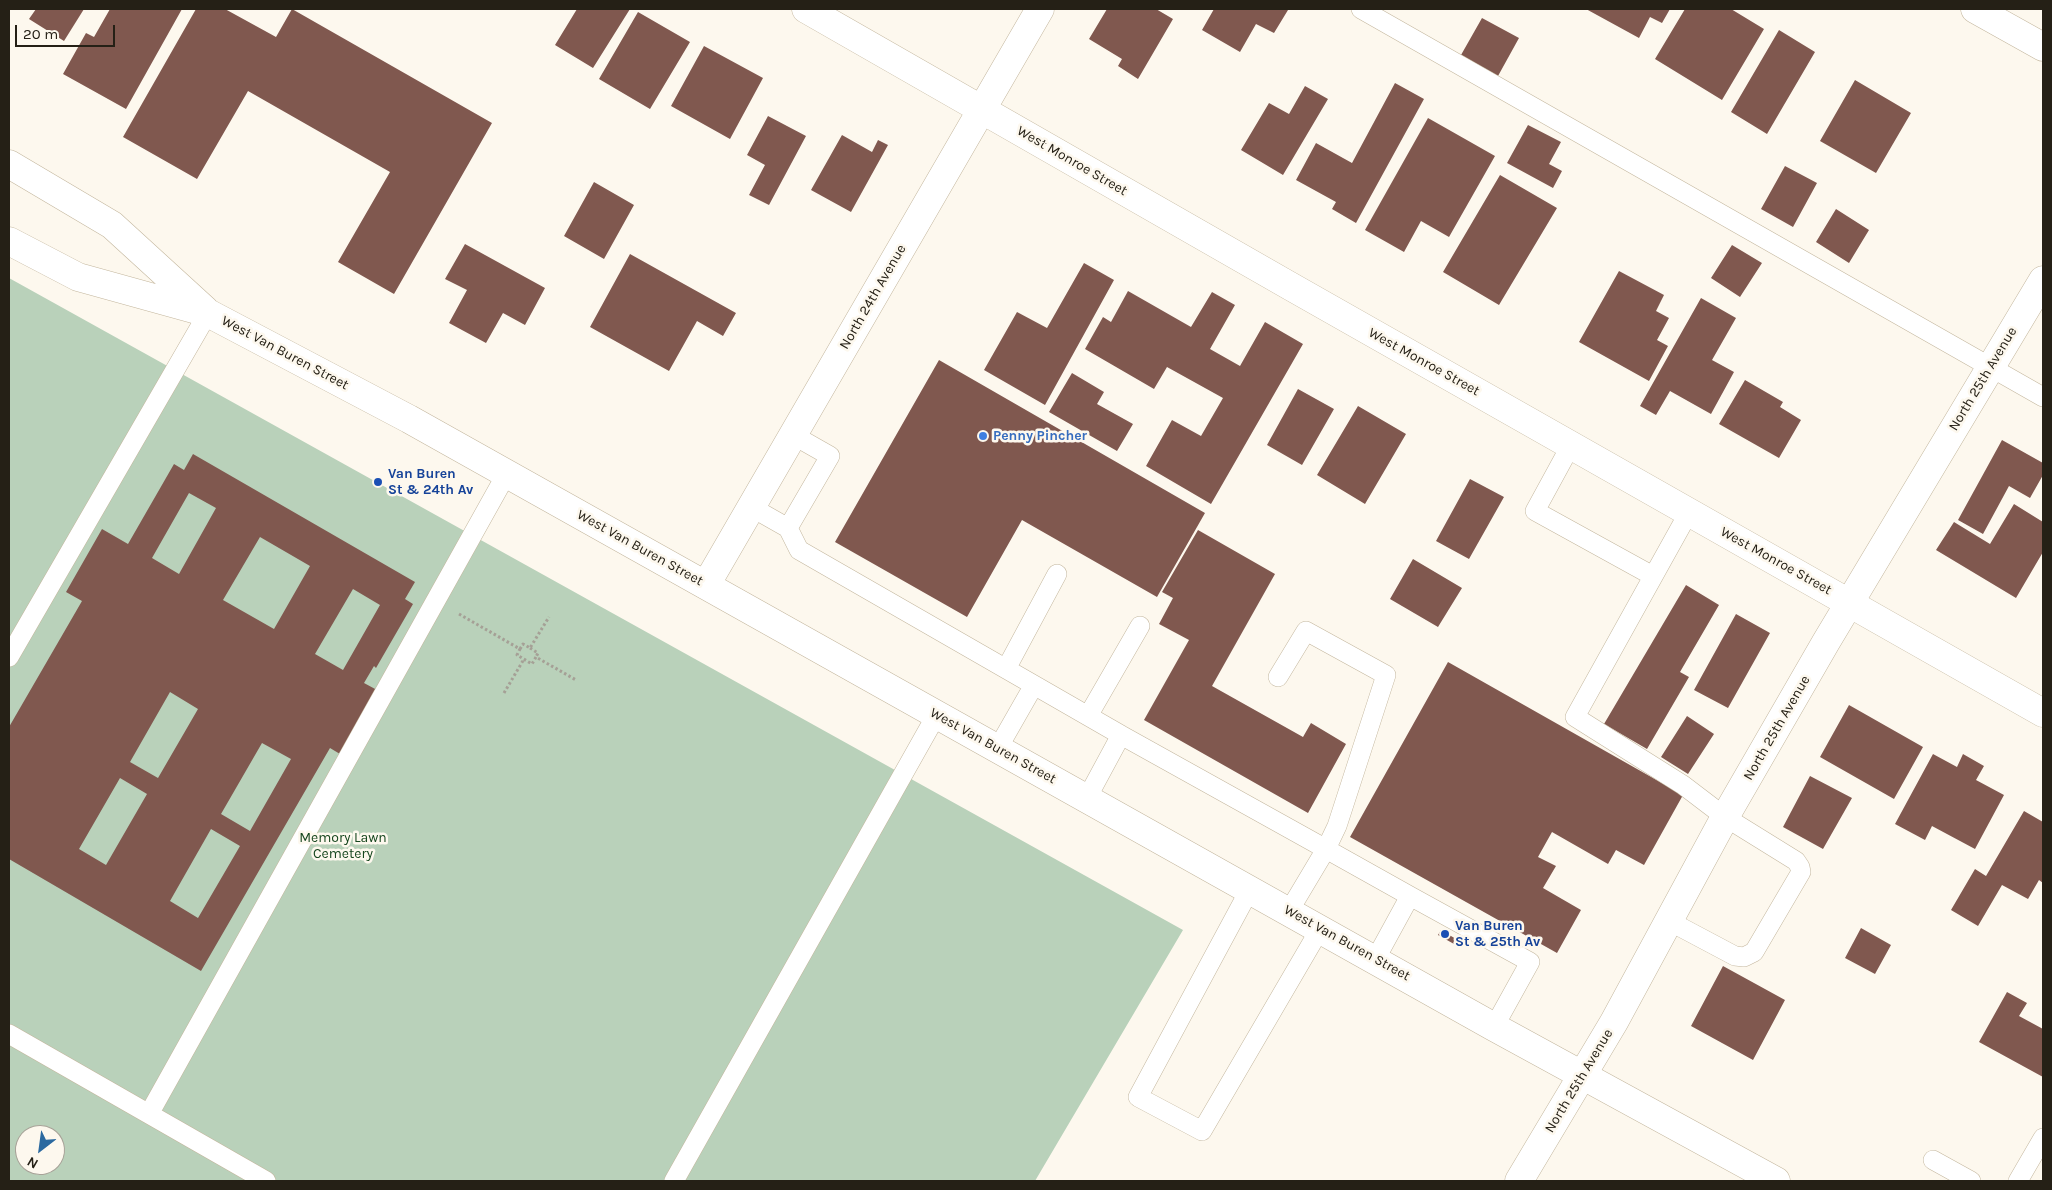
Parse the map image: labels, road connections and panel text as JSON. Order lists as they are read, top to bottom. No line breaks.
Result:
{"streets":{"street":["West Monroe Street","North 24th Avenue","West Van Buren Street","North 25th Avenue"]},"crossings":[["West Monroe Street","North 24th Avenue"],["West Monroe Street","North 25th Avenue"],["North 24th Avenue","West Van Buren Street"],["West Van Buren Street","North 25th Avenue"]],"parks":["Memory Lawn Cemetery"],"places":["Penny Pincher","Van Buren St & 24th Av","Van Buren St & 25th Av"],"scale_bar":"20 m","north":"bottom left"}
